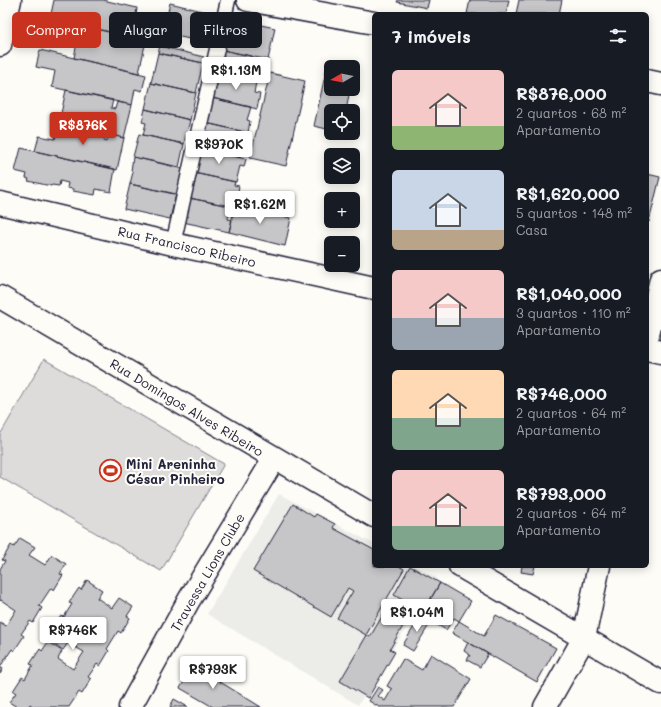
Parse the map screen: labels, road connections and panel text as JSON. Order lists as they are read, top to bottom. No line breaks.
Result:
{"streets":{"street":["Rua Francisco Ribeiro","Rua Domingos Alves Ribeiro","Travessa Lions Clube"]},"crossings":[["Rua Domingos Alves Ribeiro","Travessa Lions Clube"]],"places":{"sports":["Mini Areninha César Pinheiro"]},"north":"left","page":{"chip":["Comprar","Alugar","Filtros"],"heading":"7 imóveis","price":["R$1.13M","R$876K","R$970K","R$1.62M","R$1.04M","R$746K","R$793K"],"map_buttons":["+","−"],"list":[{"name":"R$876,000","note":"2 quartos · 68 m² · Apartamento"},{"name":"R$1,620,000","note":"5 quartos · 148 m² · Casa"},{"name":"R$1,040,000","note":"3 quartos · 110 m² · Apartamento"},{"name":"R$746,000","note":"2 quartos · 64 m² · Apartamento"},{"name":"R$793,000","note":"2 quartos · 64 m² · Apartamento"}]}}
